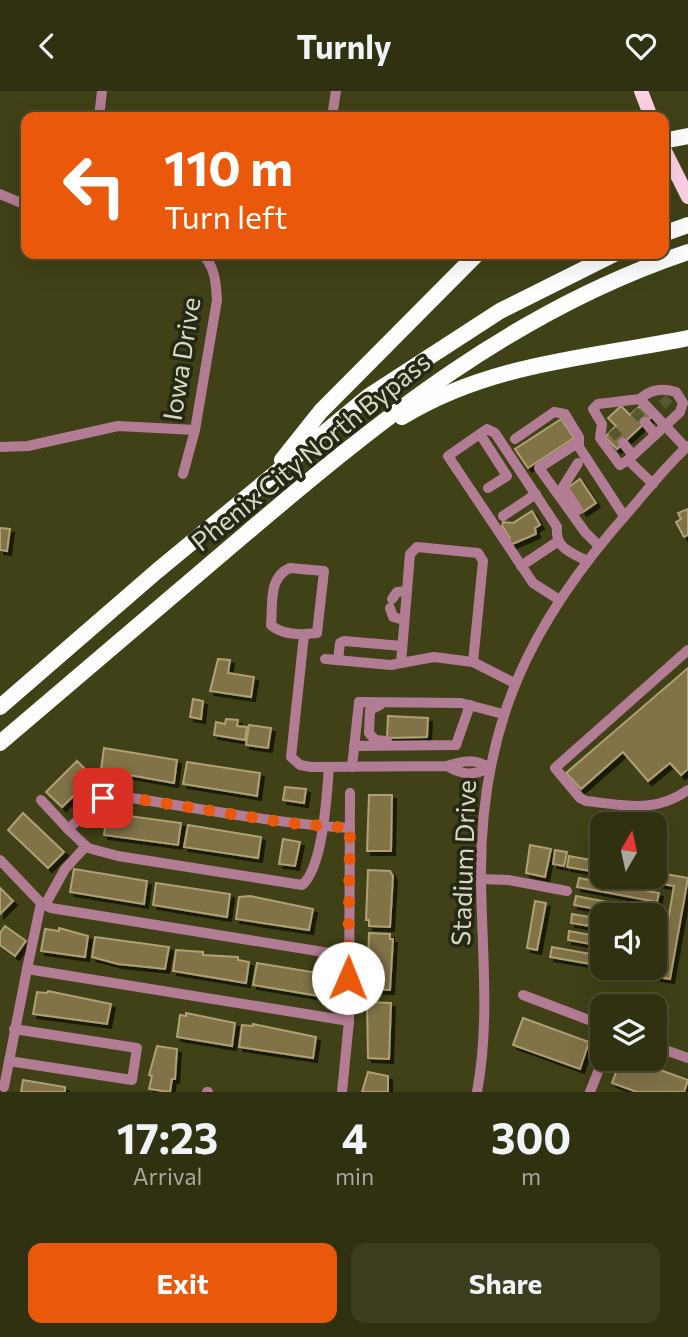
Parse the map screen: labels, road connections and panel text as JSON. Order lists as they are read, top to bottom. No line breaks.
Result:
{"streets":{"highway":["Phenix City North Bypass"],"street":["Iowa Drive","Stadium Drive"]},"north":"top","page":{"header":"Turnly","turn":["110 m","Turn left"],"eta":["17:23","Arrival","4","min","300","m"],"buttons":["Exit","Share"]}}
